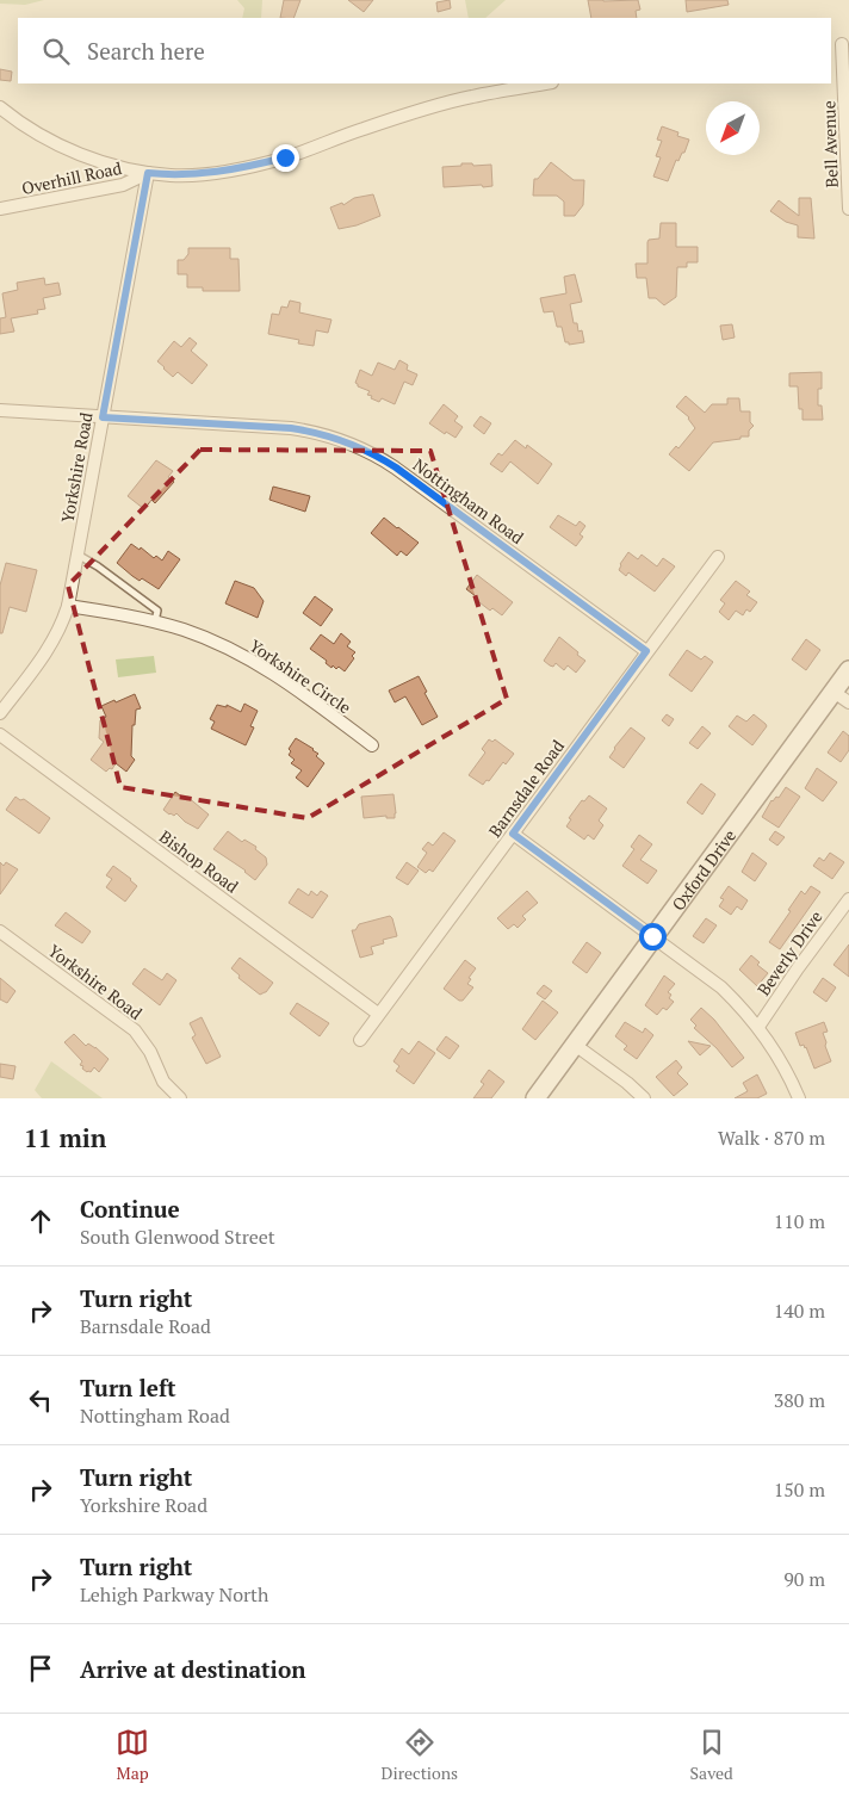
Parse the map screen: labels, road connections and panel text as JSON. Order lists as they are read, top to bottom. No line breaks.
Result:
{"streets":{"main road":["Oxford Drive"],"street":["Bell Avenue","Overhill Road","Yorkshire Road","Nottingham Road","Yorkshire Circle","Barnsdale Road","Bishop Road","Beverly Drive"]},"crossings":[["Overhill Road","Yorkshire Road"],["Yorkshire Road","Nottingham Road"],["Yorkshire Road","Yorkshire Circle"],["Nottingham Road","Barnsdale Road"],["Barnsdale Road","Bishop Road"]],"north":"bottom left","page":{"search":"Search here","heading":["11 min","Walk · 870 m"],"list":[["Continue","South Glenwood Street","110 m"],["Turn right","Barnsdale Road","140 m"],["Turn left","Nottingham Road","380 m"],["Turn right","Yorkshire Road","150 m"],["Turn right","Lehigh Parkway North","90 m"],"Arrive at destination"],"nav":["Map","Directions","Saved"]}}
